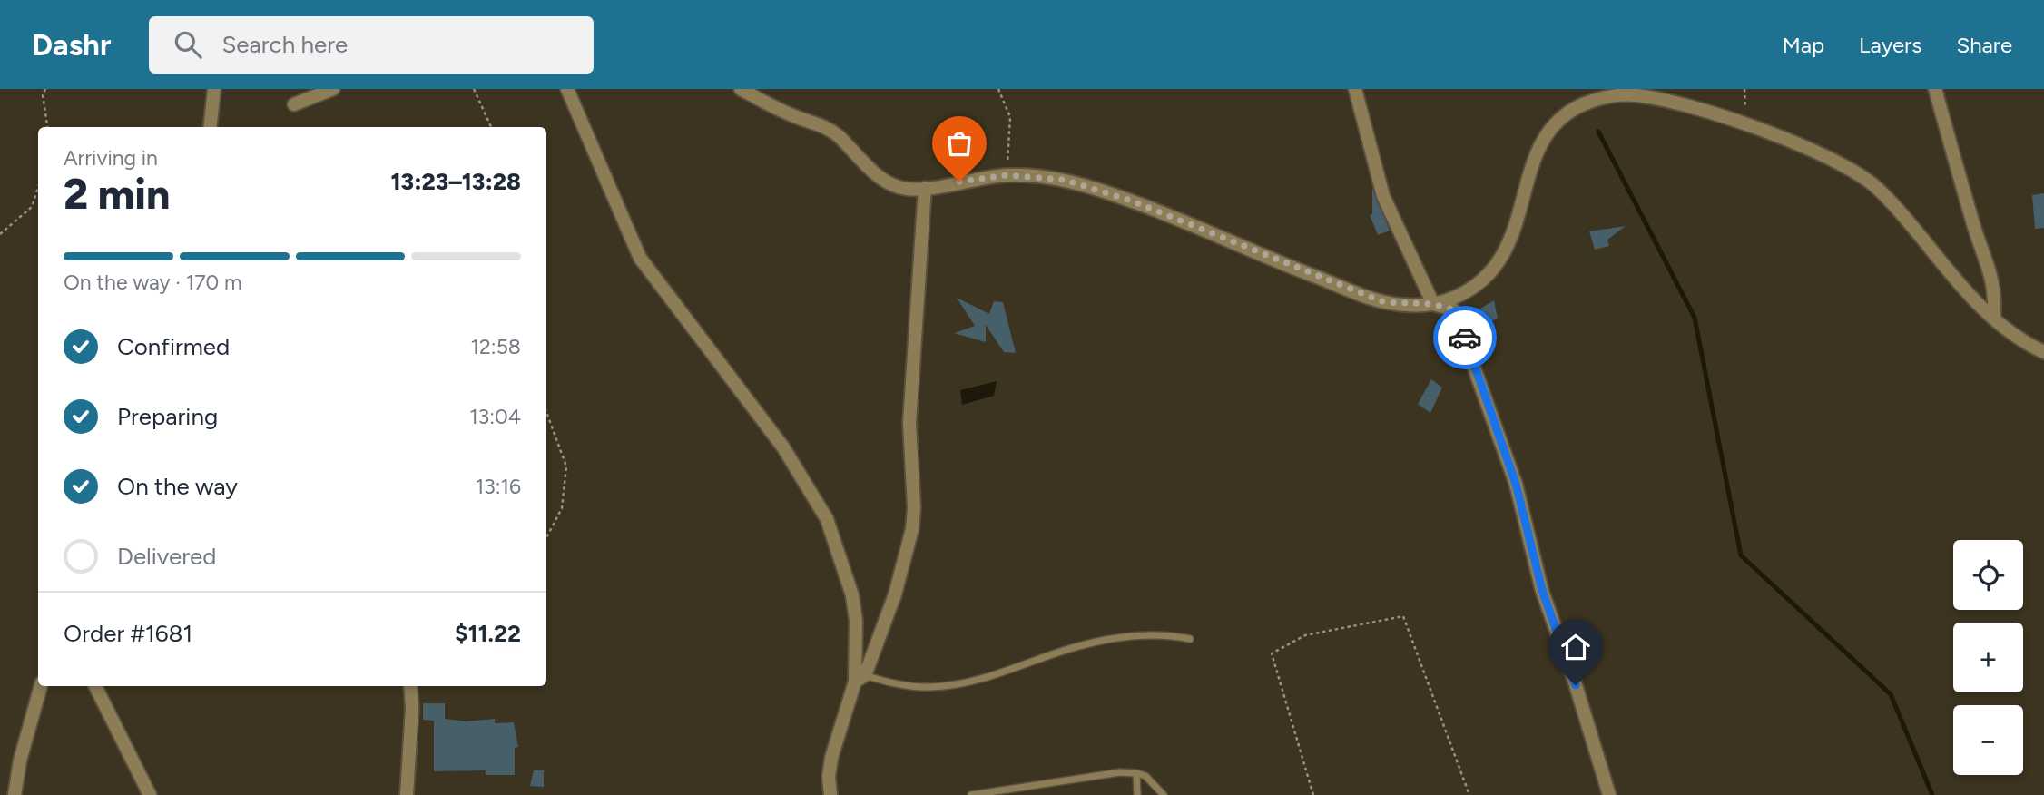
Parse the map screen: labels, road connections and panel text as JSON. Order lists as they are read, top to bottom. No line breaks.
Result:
{"page":{"header":"Dashr","search":"Search here","nav":["Map","Layers","Share"],"heading":["2 min","Arriving in","13:23–13:28"],"panel":["Order #1681","$11.22"],"bar":"On the way · 170 m","list":[["Confirmed","12:58"],["Preparing","13:04"],["On the way","13:16"],"Delivered"],"map_buttons":["+","−"]}}
